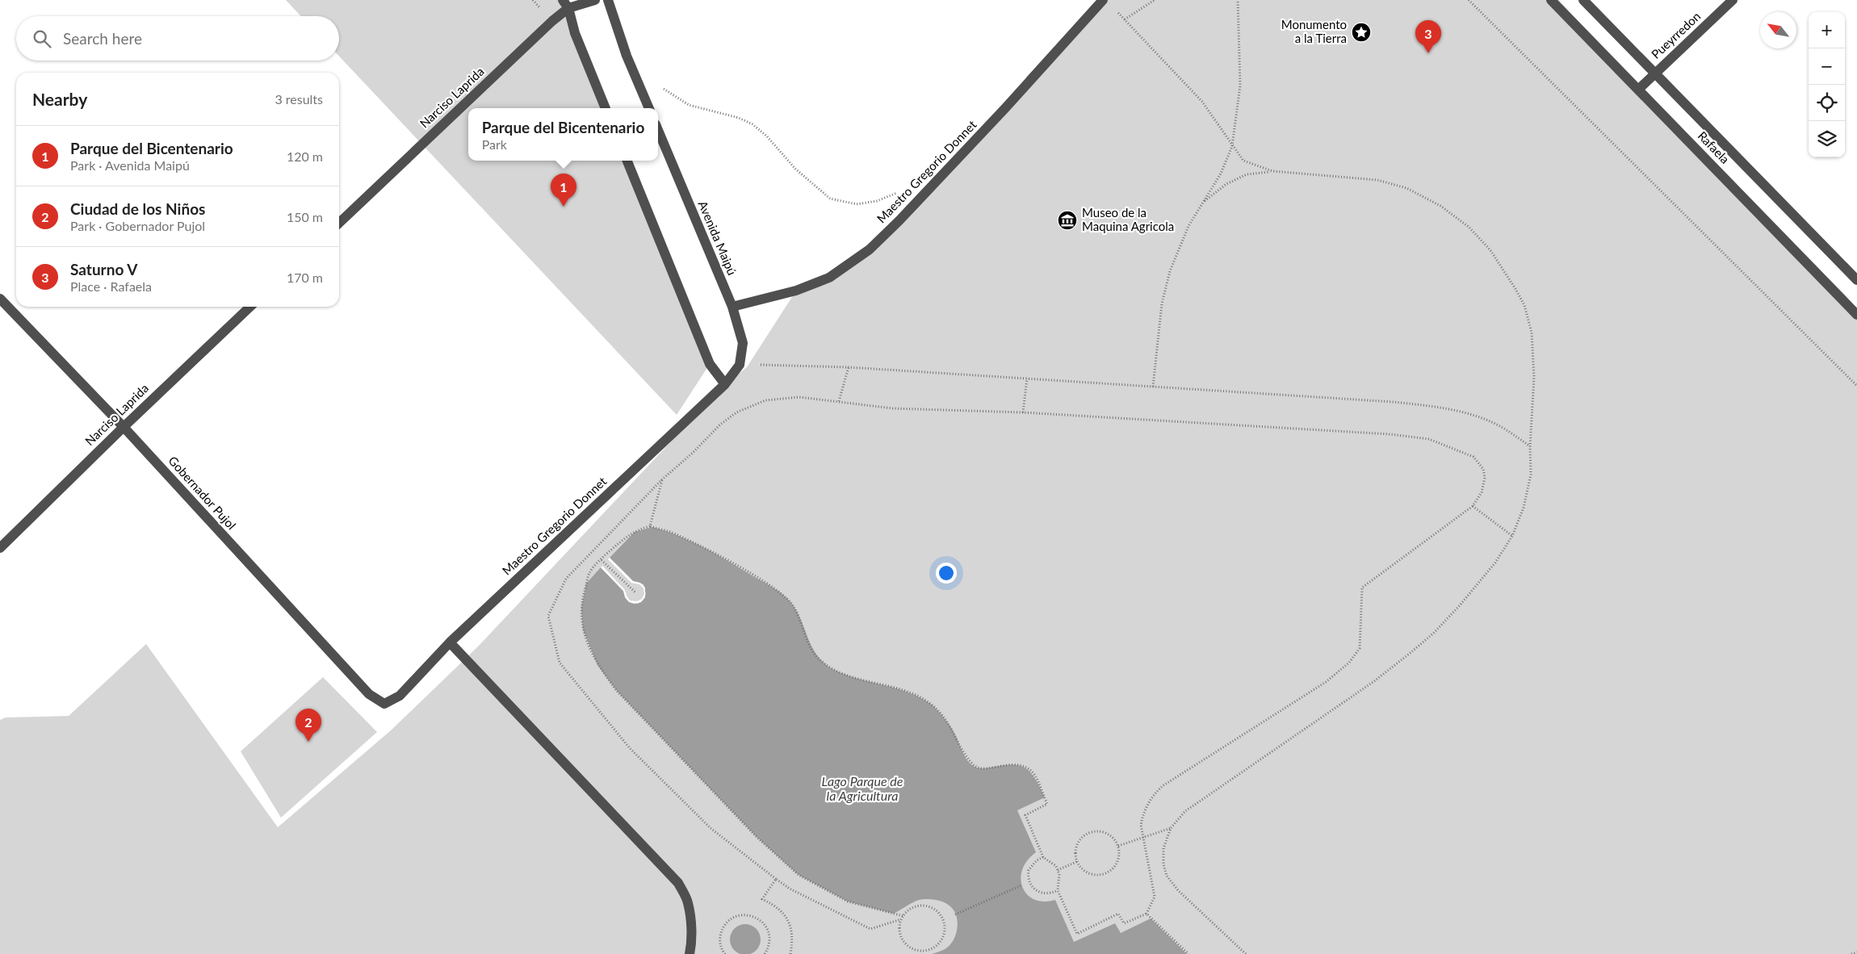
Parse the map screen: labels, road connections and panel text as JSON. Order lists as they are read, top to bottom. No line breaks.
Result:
{"streets":{"street":["Pueyrredon","Narciso Laprida","Rafaela","Maestro Gregorio Donnet","Avenida Maipú","Gobernador Pujol"]},"crossings":[["Pueyrredon","Rafaela"],["Narciso Laprida","Gobernador Pujol"],["Maestro Gregorio Donnet","Avenida Maipú"],["Maestro Gregorio Donnet","Gobernador Pujol"]],"water":["Lago Parque de la Agricultura"],"places":{"place":["Monumento a la Tierra"],"museum":["Museo de la Maquina Agricola"]},"north":"top left","page":{"map_buttons":["+","−"],"search":"Search here","pins":["3","1","2"],"heading":["Nearby","3 results"],"popup":["Parque del Bicentenario","Park"],"list":[{"mark":"1","name":"Parque del Bicentenario","note":"Park · Avenida Maipú","value":"120 m"},{"mark":"2","name":"Ciudad de los Niños","note":"Park · Gobernador Pujol","value":"150 m"},{"mark":"3","name":"Saturno V","note":"Place · Rafaela","value":"170 m"}]}}
